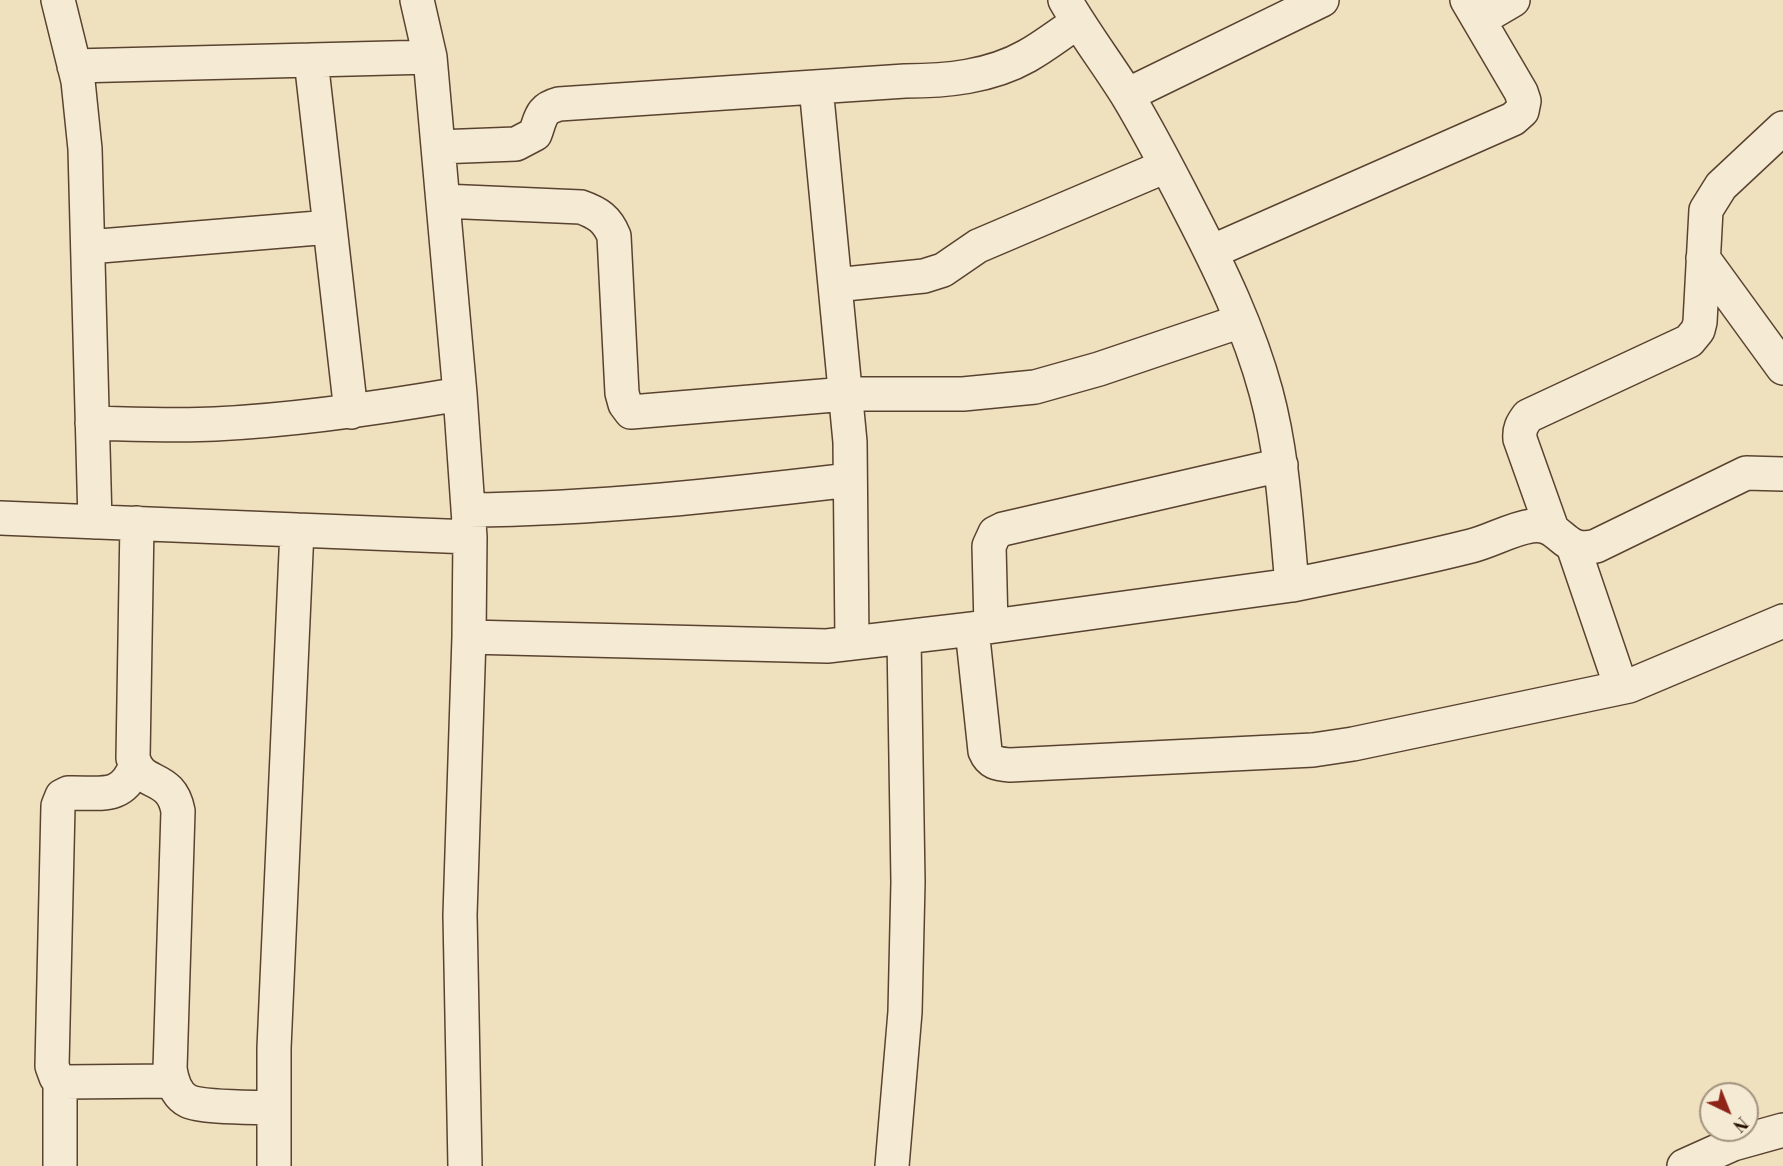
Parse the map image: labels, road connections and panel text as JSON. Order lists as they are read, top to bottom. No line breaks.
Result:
{"north":"bottom right"}
